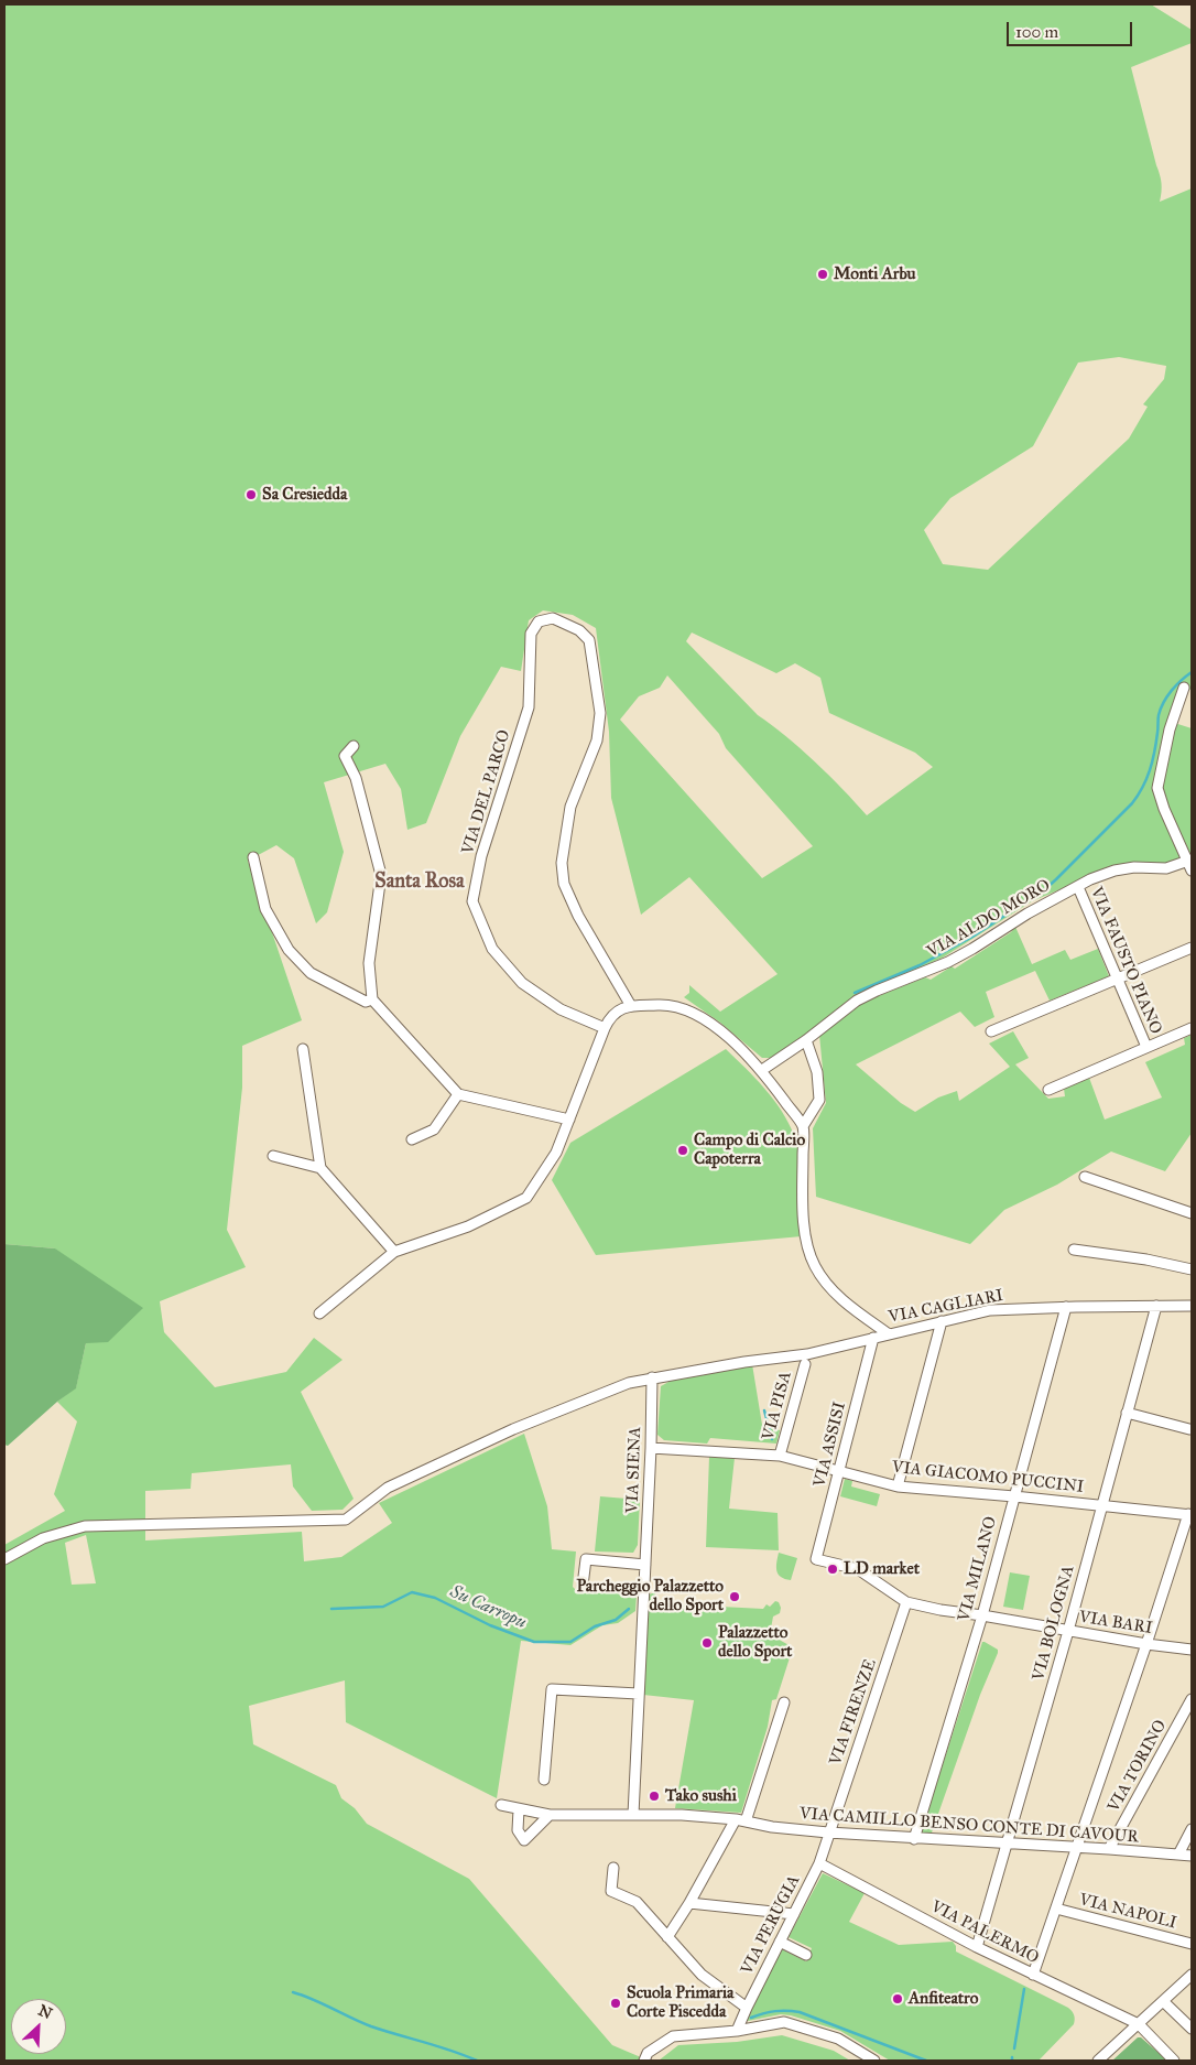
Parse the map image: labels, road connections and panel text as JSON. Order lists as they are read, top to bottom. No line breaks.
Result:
{"streets":{"street":["VIA DEL PARCO","VIA ALDO MORO","VIA FAUSTO PIANO","VIA CAGLIARI","VIA PISA","VIA ASSISI","VIA SIENA","VIA GIACOMO PUCCINI","VIA MILANO","VIA BOLOGNA","VIA BARI","VIA FIRENZE","VIA TORINO","VIA CAMILLO BENSO CONTE DI CAVOUR","VIA NAPOLI","VIA PERUGIA","VIA PALERMO"]},"crossings":[["VIA ALDO MORO","VIA FAUSTO PIANO"],["VIA CAGLIARI","VIA PISA"],["VIA CAGLIARI","VIA ASSISI"],["VIA CAGLIARI","VIA SIENA"],["VIA CAGLIARI","VIA MILANO"],["VIA CAGLIARI","VIA BOLOGNA"],["VIA PISA","VIA GIACOMO PUCCINI"],["VIA ASSISI","VIA GIACOMO PUCCINI"],["VIA ASSISI","VIA BARI"],["VIA SIENA","VIA GIACOMO PUCCINI"],["VIA SIENA","VIA CAMILLO BENSO CONTE DI CAVOUR"],["VIA GIACOMO PUCCINI","VIA MILANO"],["VIA GIACOMO PUCCINI","VIA BOLOGNA"],["VIA MILANO","VIA BARI"],["VIA MILANO","VIA CAMILLO BENSO CONTE DI CAVOUR"],["VIA BOLOGNA","VIA BARI"],["VIA BOLOGNA","VIA CAMILLO BENSO CONTE DI CAVOUR"],["VIA BOLOGNA","VIA PALERMO"],["VIA BARI","VIA FIRENZE"],["VIA FIRENZE","VIA CAMILLO BENSO CONTE DI CAVOUR"],["VIA FIRENZE","VIA PERUGIA"],["VIA TORINO","VIA CAMILLO BENSO CONTE DI CAVOUR"],["VIA CAMILLO BENSO CONTE DI CAVOUR","VIA PERUGIA"],["VIA PERUGIA","VIA PALERMO"]],"districts":["Santa Rosa"],"water":["Su Carropu"],"places":["Monti Arbu","Sa Cresiedda","Campo di Calcio Capoterra","LD market","Parcheggio Palazzetto dello Sport","Palazzetto dello Sport","Tako sushi","Anfiteatro","Scuola Primaria Corte Piscedda"],"scale_bar":"100 m","north":"top right"}
